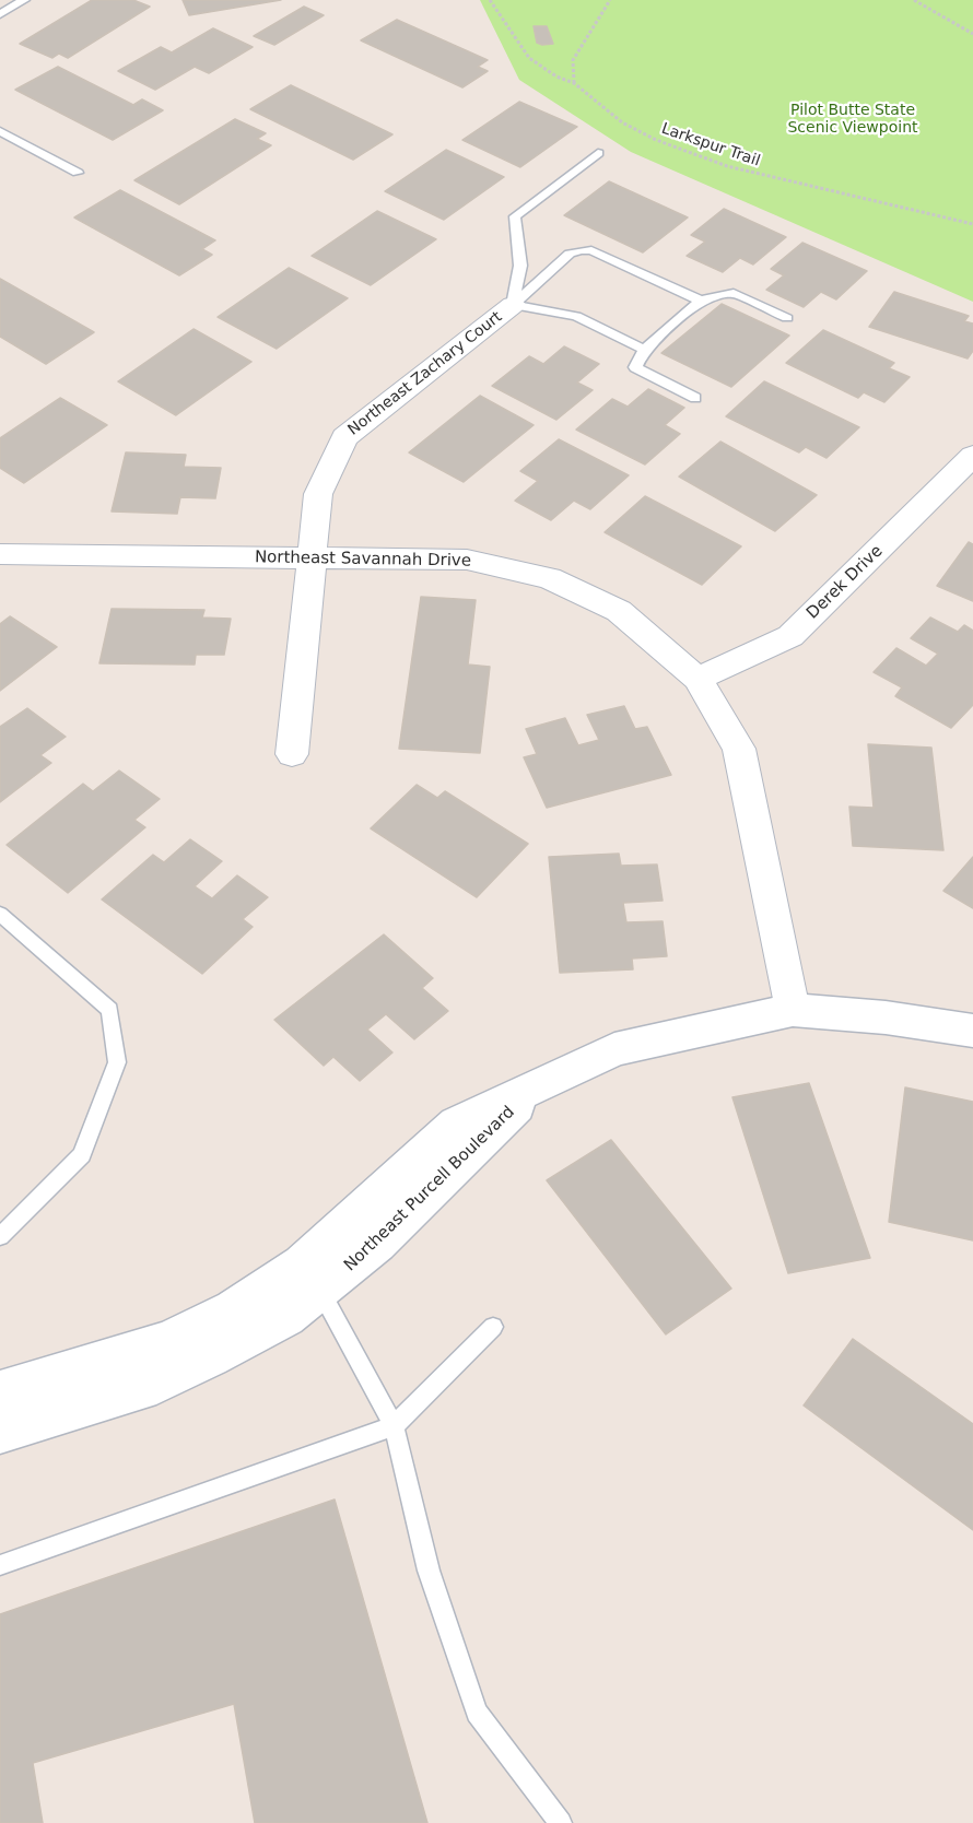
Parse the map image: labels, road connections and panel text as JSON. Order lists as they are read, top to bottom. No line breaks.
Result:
{"streets":{"street":["Northeast Zachary Court","Northeast Savannah Drive","Derek Drive","Northeast Purcell Boulevard"],"path":["Larkspur Trail"]},"crossings":[["Northeast Zachary Court","Northeast Savannah Drive"],["Northeast Savannah Drive","Derek Drive"],["Northeast Savannah Drive","Northeast Purcell Boulevard"]],"parks":["Pilot Butte State Scenic Viewpoint"]}
